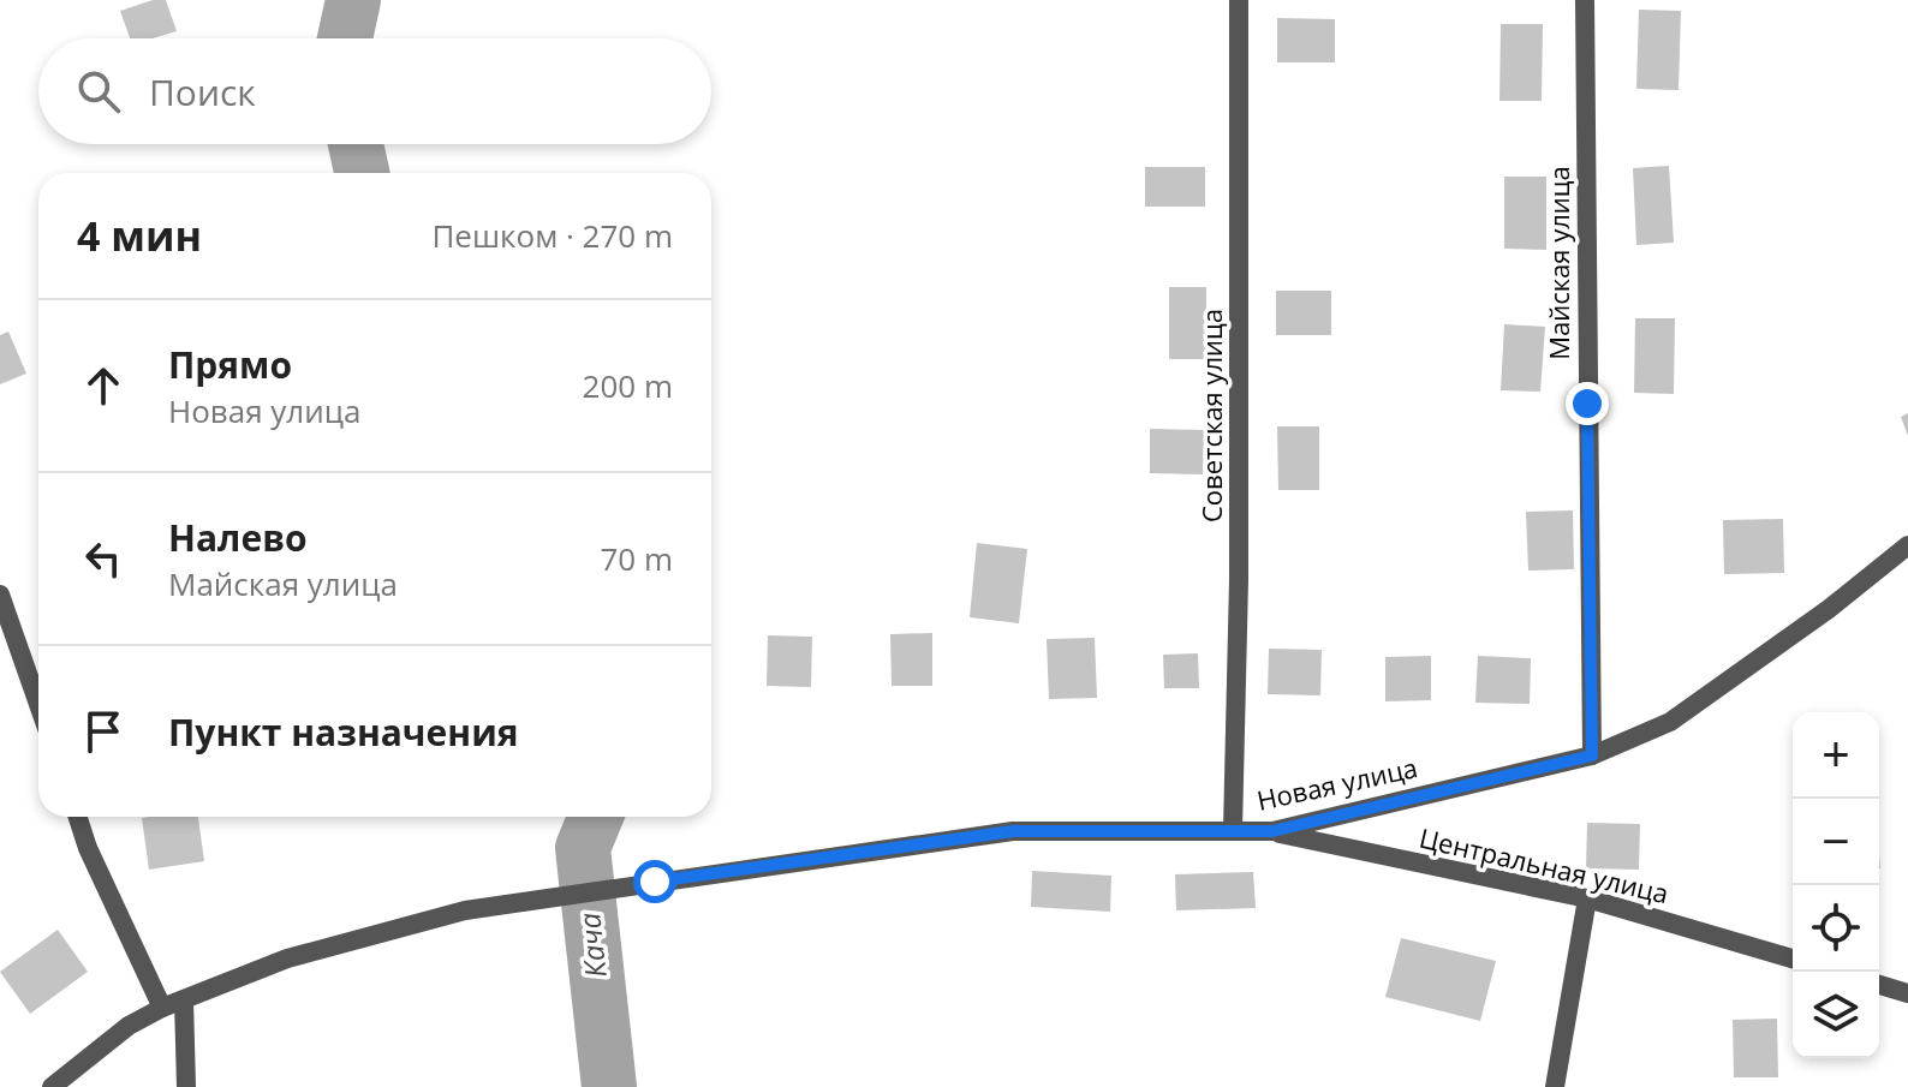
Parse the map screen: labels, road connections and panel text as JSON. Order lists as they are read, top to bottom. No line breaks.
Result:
{"streets":{"street":["Майская улица","Советская улица","Новая улица","Центральная улица"]},"crossings":[["Майская улица","Новая улица"],["Советская улица","Новая улица"],["Новая улица","Центральная улица"]],"water":["Кача"],"page":{"search":"Поиск","heading":["4 мин","Пешком · 270 m"],"list":[["Прямо","Новая улица","200 m"],["Налево","Майская улица","70 m"],"Пункт назначения"],"map_buttons":["+","−"]}}
